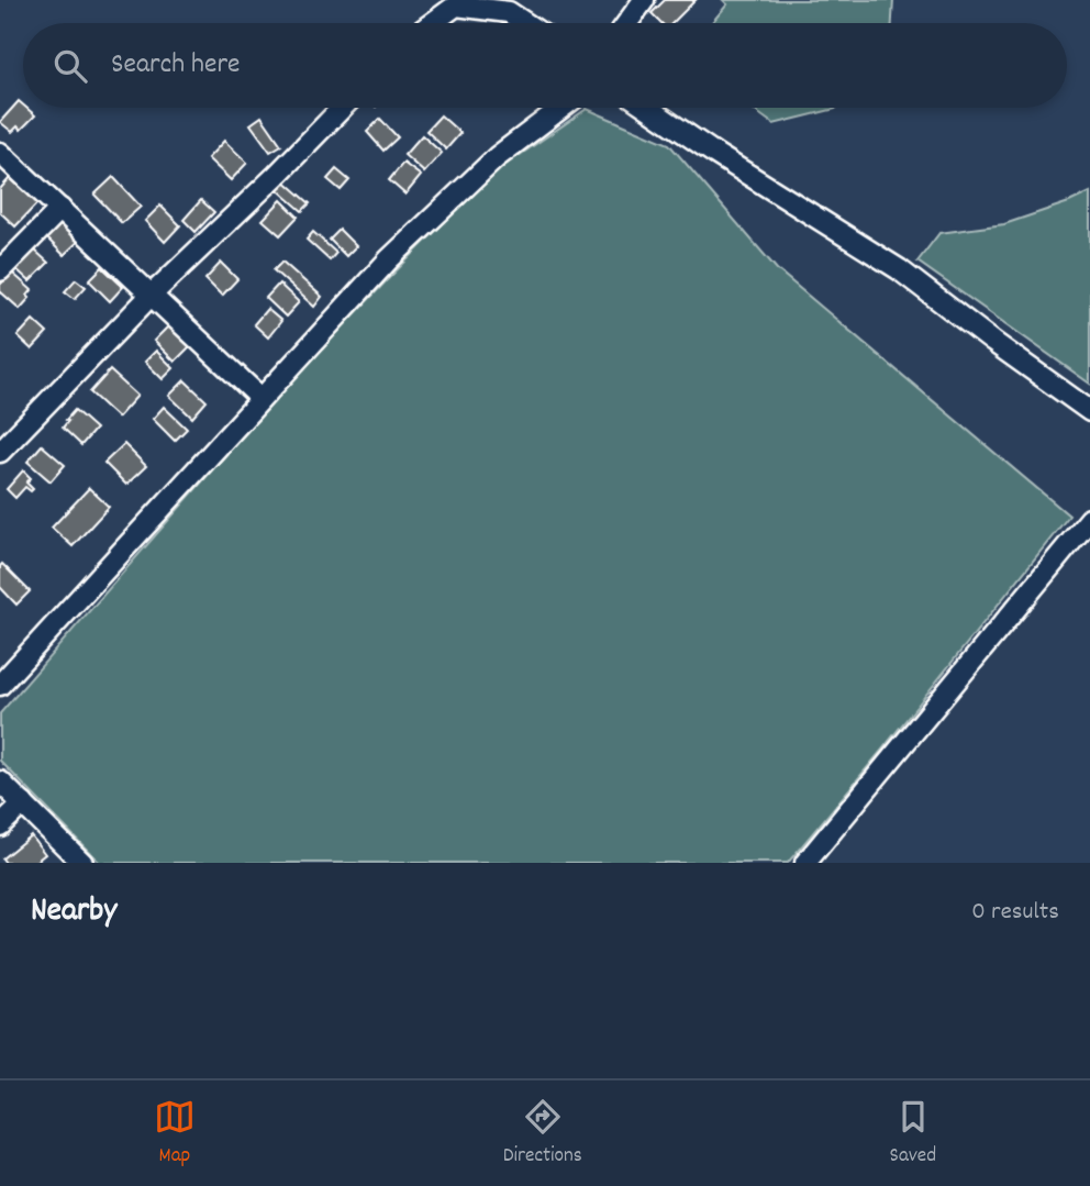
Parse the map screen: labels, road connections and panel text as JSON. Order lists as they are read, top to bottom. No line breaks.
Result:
{"page":{"search":"Search here","heading":["Nearby","0 results"],"nav":["Map","Directions","Saved"]}}
